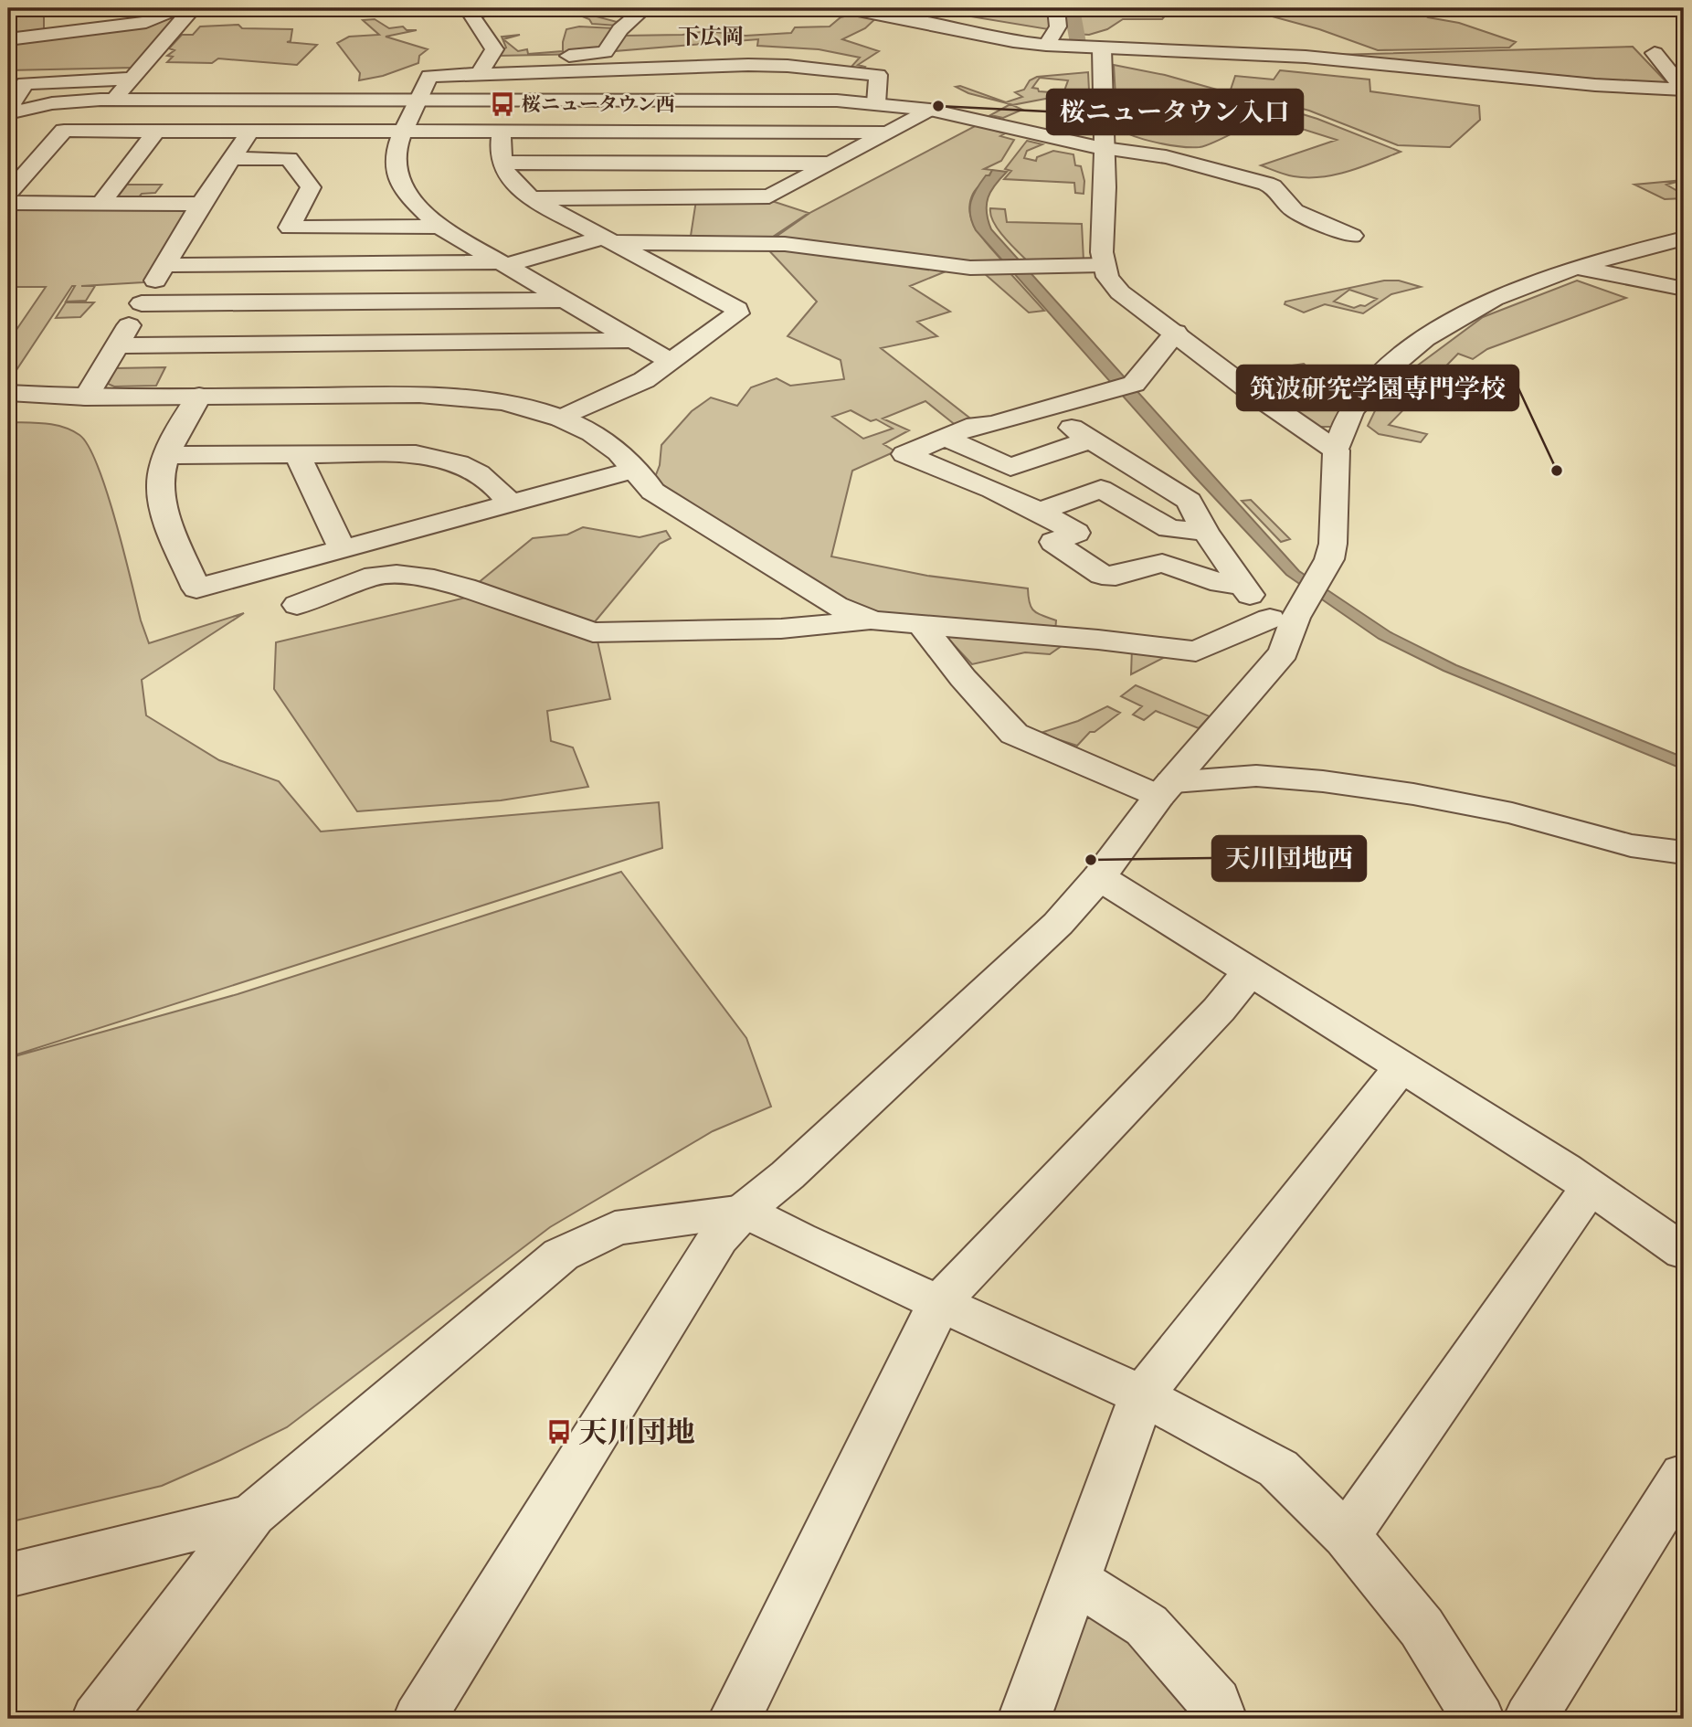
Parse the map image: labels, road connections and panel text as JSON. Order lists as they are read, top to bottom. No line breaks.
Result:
{"districts":["下広岡"],"places":{"bus stop":["桜ニュータウン西","天川団地"],"other":["桜ニュータウン入口","筑波研究学園専門学校","天川団地西"]}}
